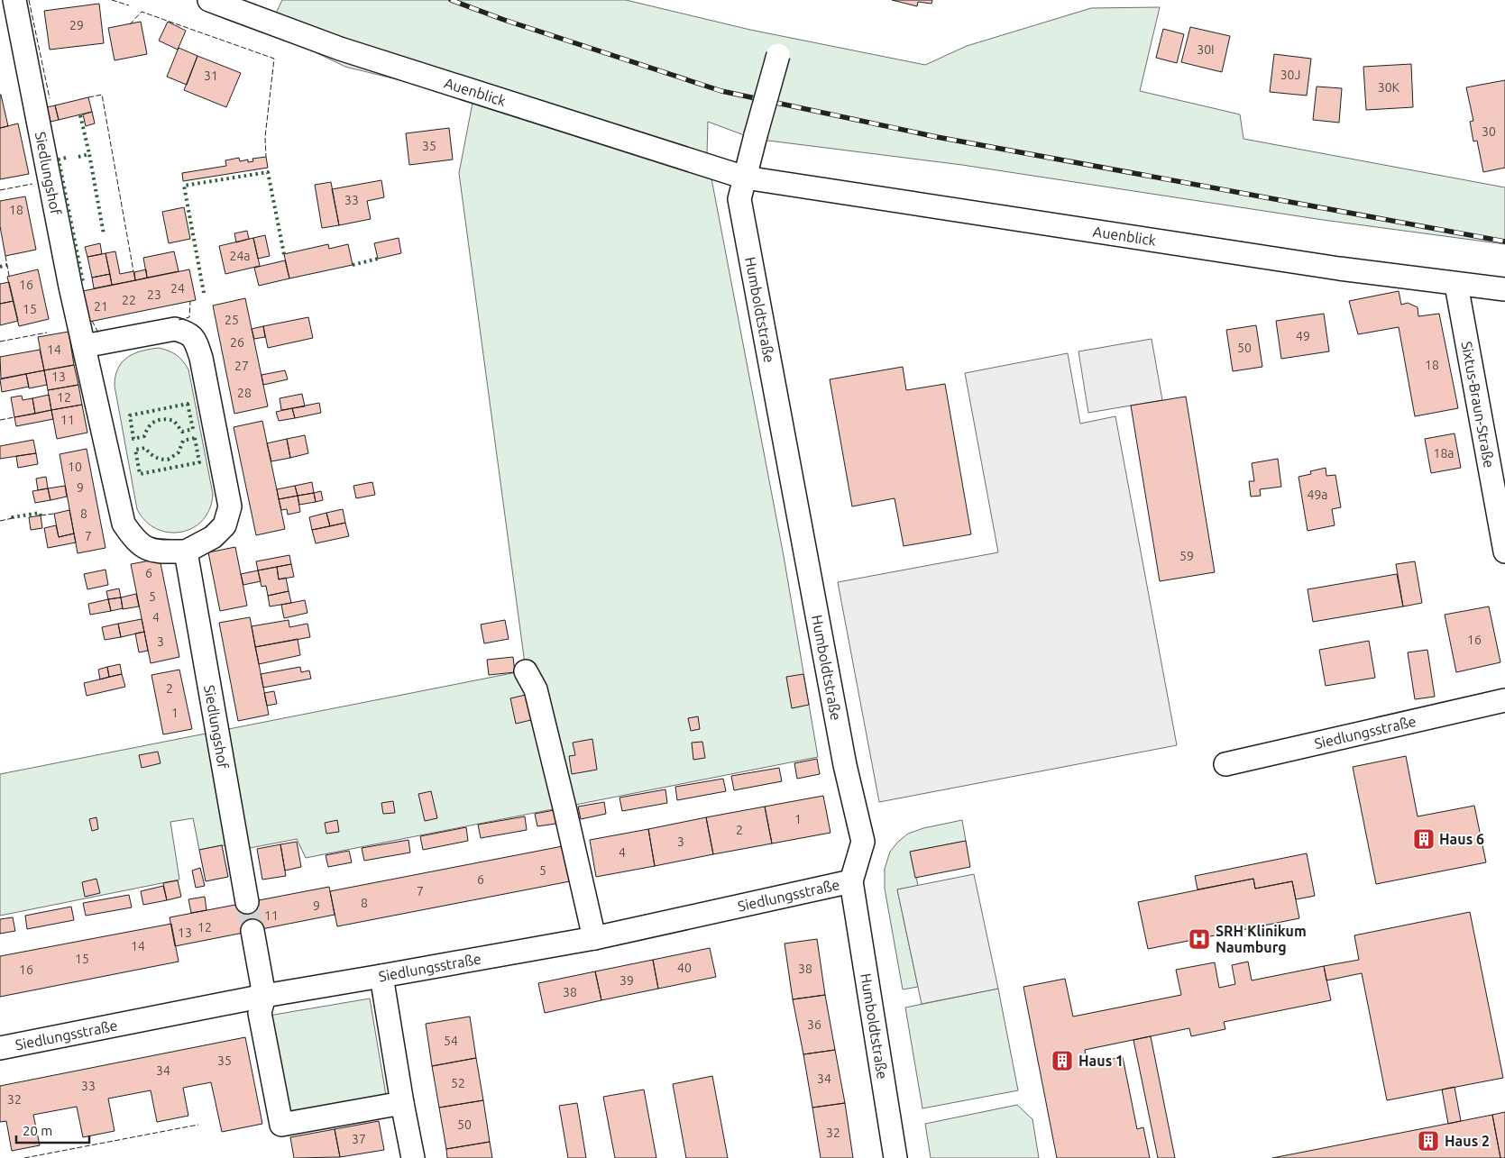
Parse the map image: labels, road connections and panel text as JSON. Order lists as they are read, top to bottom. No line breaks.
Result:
{"streets":{"street":["Auenblick","Siedlungshof","Humboldtstraße","Sixtus-Braun-Straße","Siedlungsstraße"]},"crossings":[["Auenblick","Humboldtstraße"],["Auenblick","Sixtus-Braun-Straße"],["Humboldtstraße","Siedlungsstraße"]],"places":{"building":["Haus 6","Haus 1","Haus 2"],"hospital":["SRH Klinikum Naumburg"]},"house_numbers":["29","30I","30J","31","30K","30","35","33","18","24a","16","24","23","22","21","15","25","49","26","50","14","18","27","13","28","12","11","18a","10","9","49a","8","7","59","6","5","4","16","3","2","1","1","2","3","4","5","6","7","8","9","11","12","13","14","15","40","38","16","39","38","36","54","35","34","34","52","33","32","50","32","37"],"scale_bar":"20 m"}
